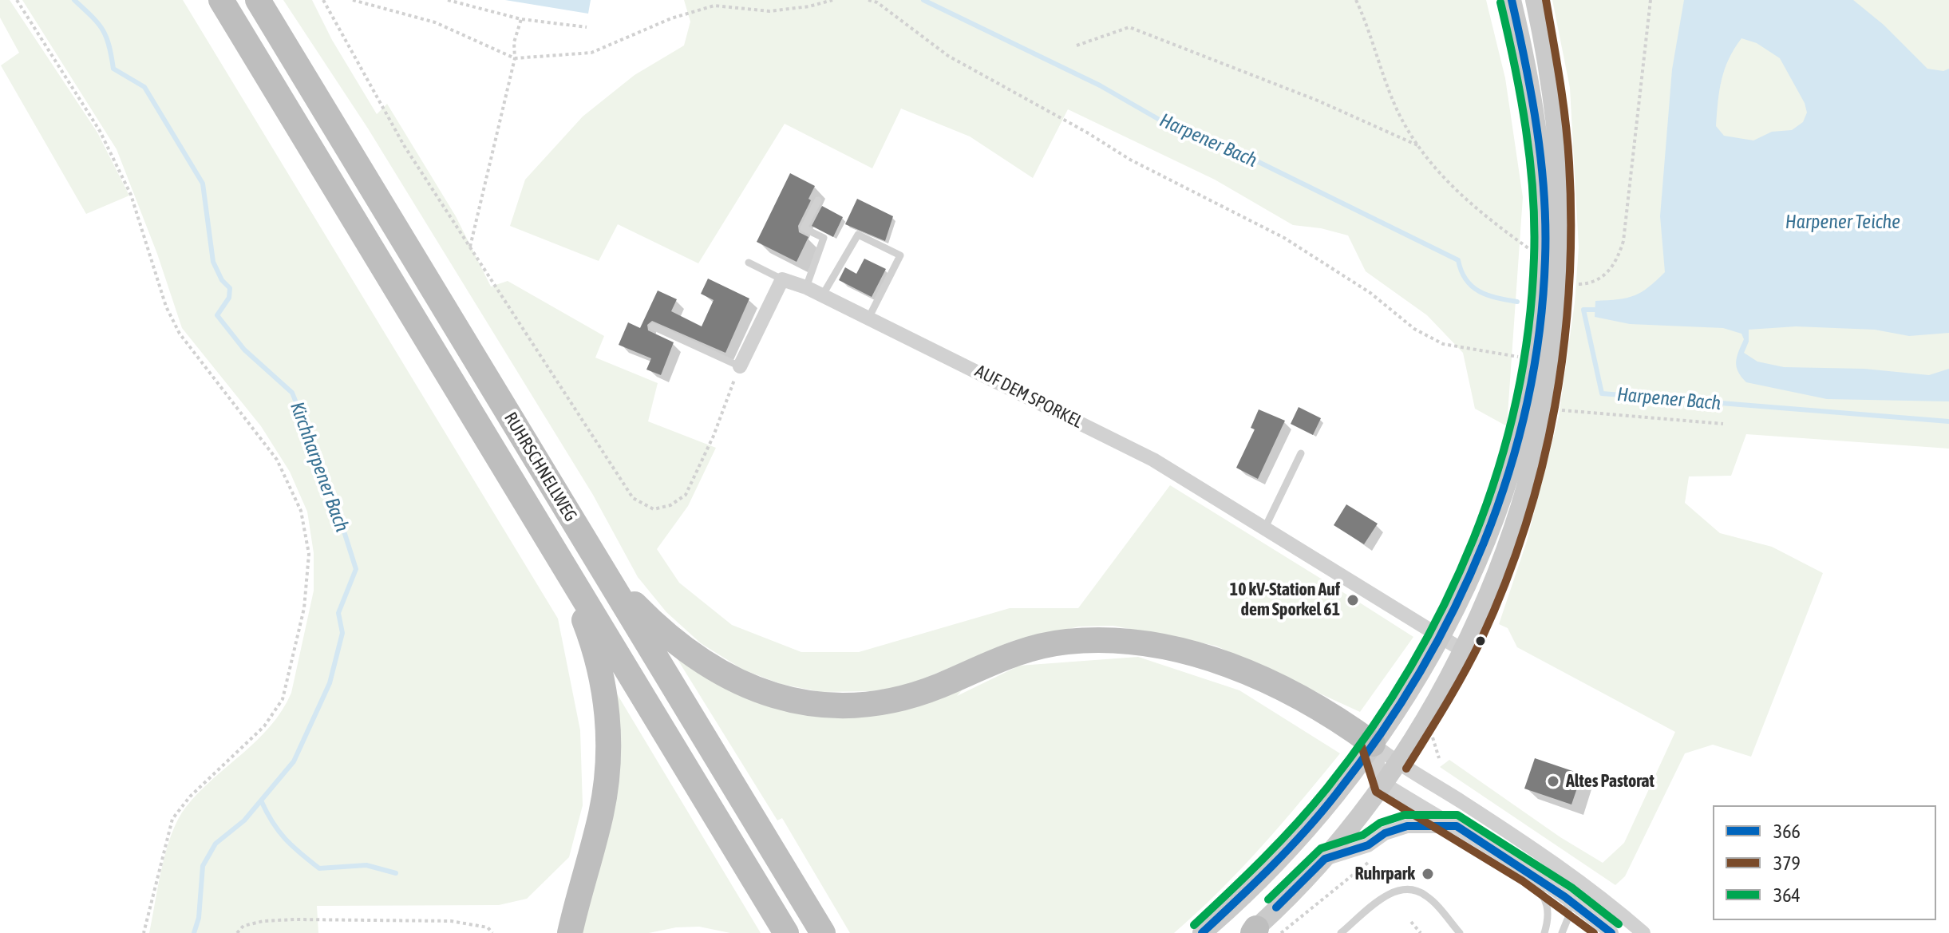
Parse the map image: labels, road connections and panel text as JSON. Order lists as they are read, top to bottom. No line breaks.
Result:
{"streets":{"highway":["RUHRSCHNELLWEG"],"street":["AUF DEM SPORKEL"]},"water":["Harpener Bach","Harpener Teiche","Kirchharpener Bach"],"places":["10 kV-Station Auf dem Sporkel 61","Altes Pastorat","Ruhrpark"],"lines":["transit line 366","transit line 379","transit line 364"],"legend":["366","379","364"]}
